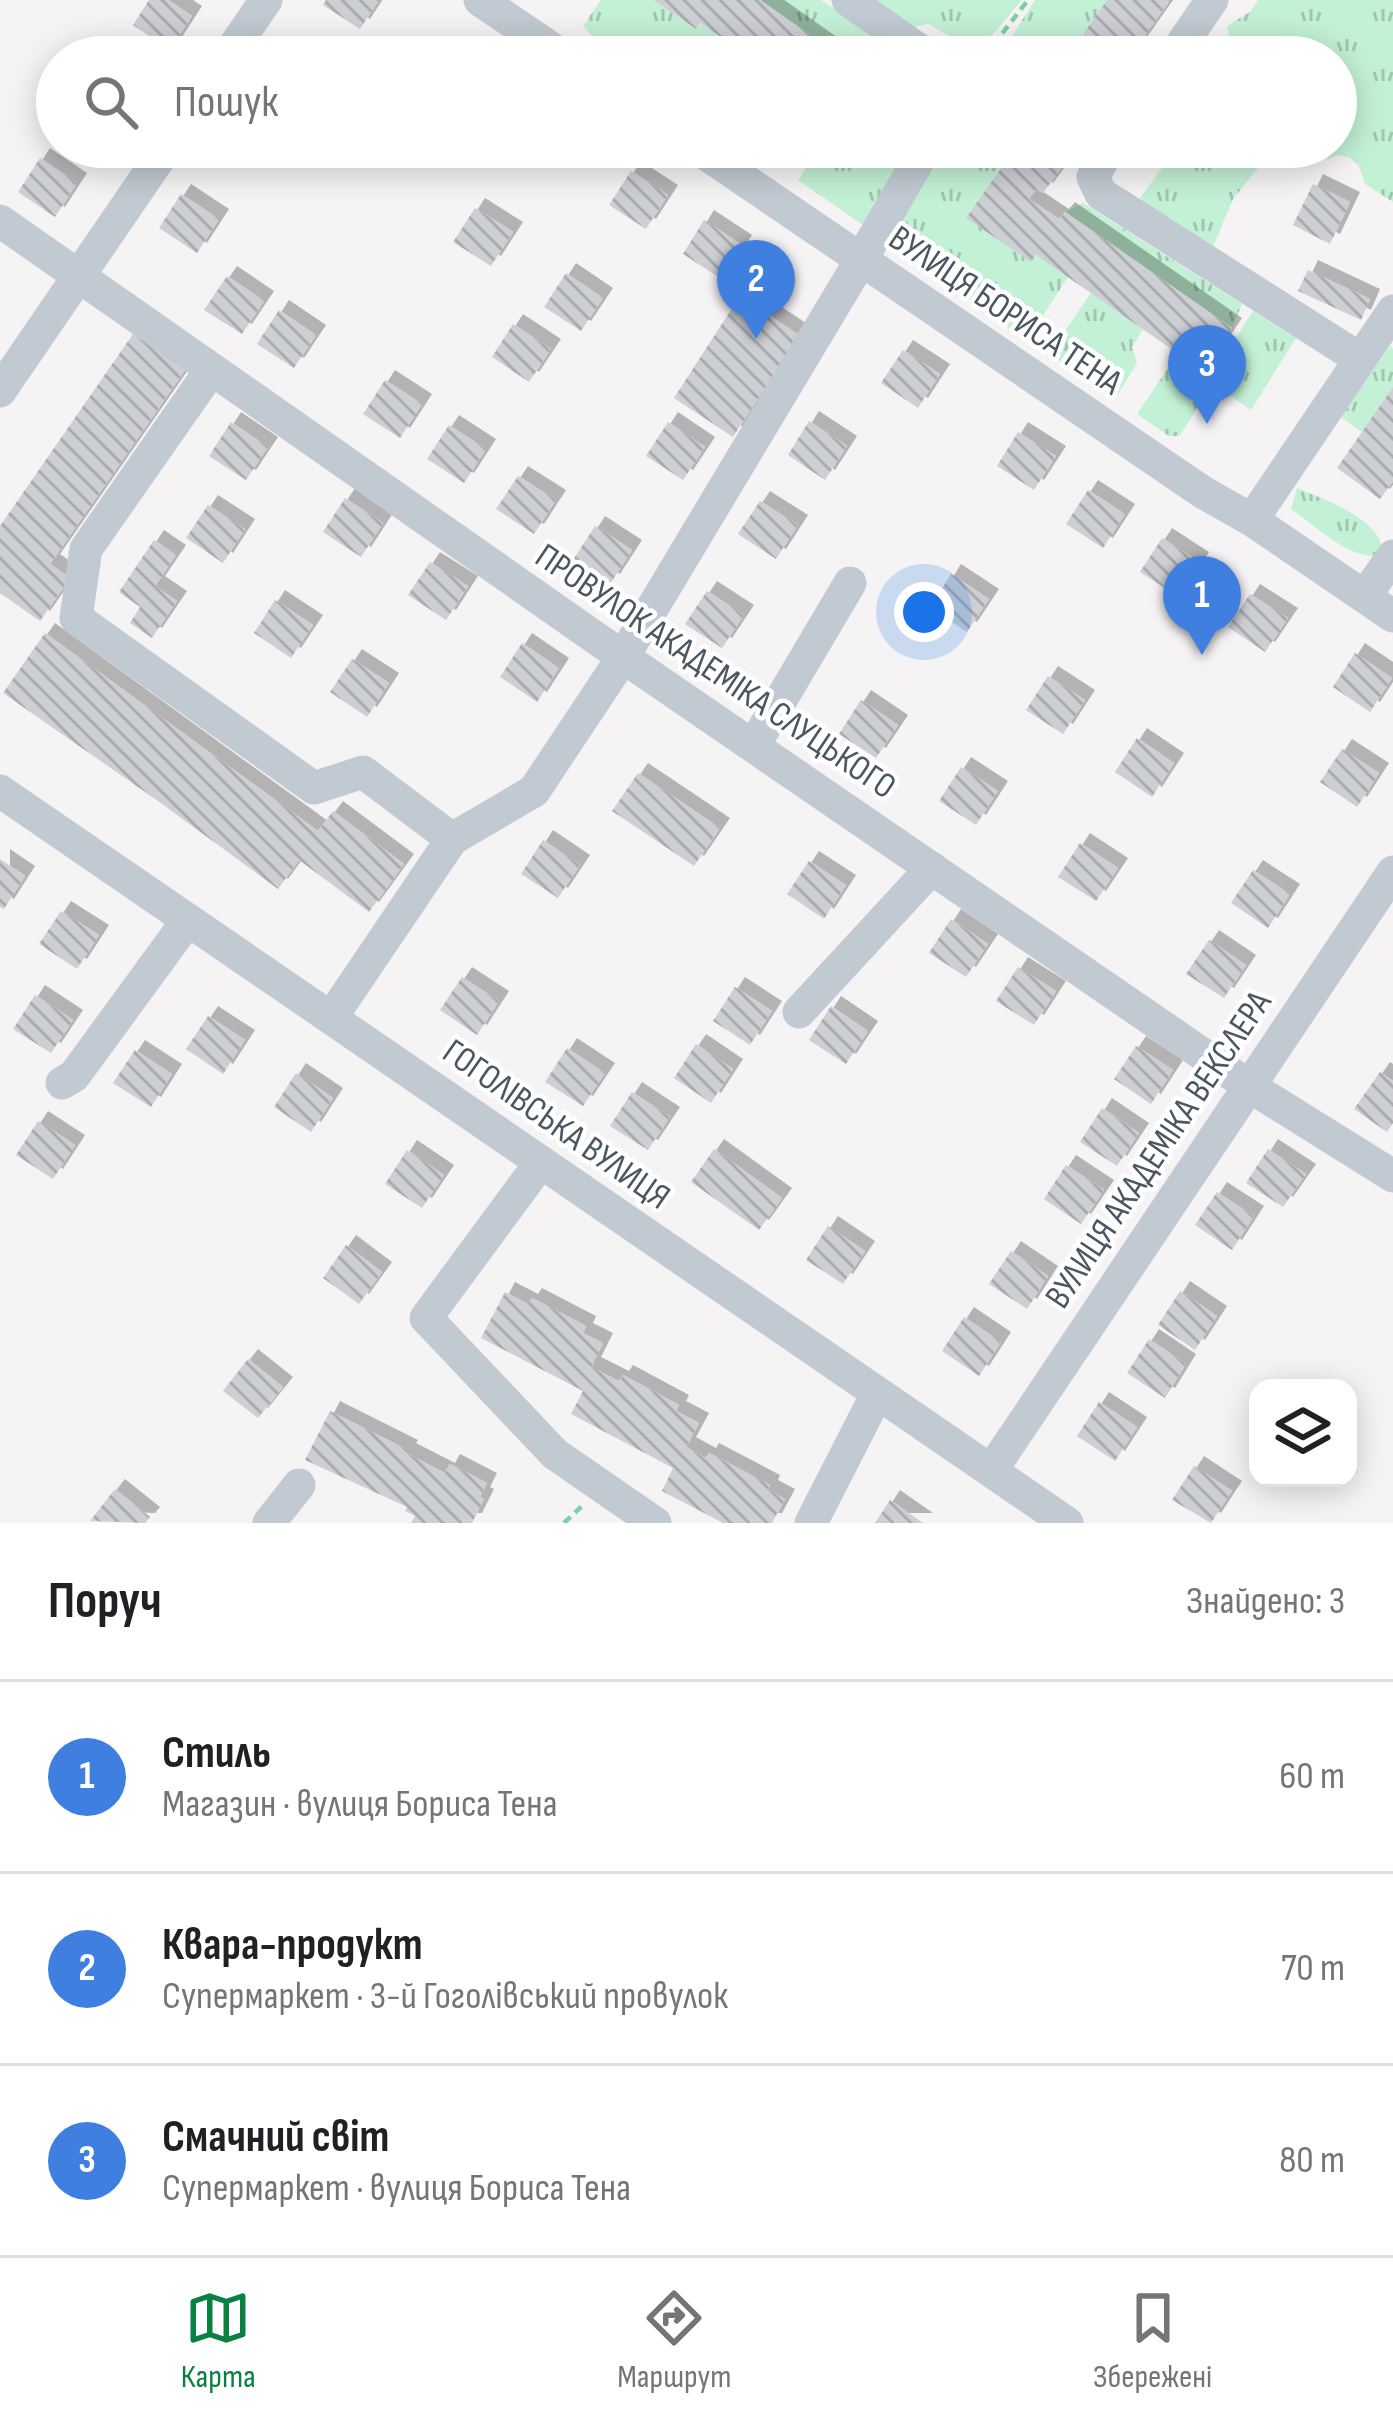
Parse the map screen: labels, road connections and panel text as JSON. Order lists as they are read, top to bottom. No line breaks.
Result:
{"streets":{"street":["ВУЛИЦЯ БОРИСА ТЕНА","ПРОВУЛОК АКАДЕМІКА СЛУЦЬКОГО","ГОГОЛІВСЬКА ВУЛИЦЯ","ВУЛИЦЯ АКАДЕМІКА ВЕКСЛЕРА"]},"crossings":[["ПРОВУЛОК АКАДЕМІКА СЛУЦЬКОГО","ВУЛИЦЯ АКАДЕМІКА ВЕКСЛЕРА"],["ГОГОЛІВСЬКА ВУЛИЦЯ","ВУЛИЦЯ АКАДЕМІКА ВЕКСЛЕРА"]],"page":{"search":"Пошук","pins":["2","3","1"],"heading":["Поруч","Знайдено: 3"],"list":[{"mark":"1","name":"Стиль","note":"Магазин · вулиця Бориса Тена","value":"60 m"},{"mark":"2","name":"Квара-продукт","note":"Супермаркет · 3-й Гоголівський провулок","value":"70 m"},{"mark":"3","name":"Смачний світ","note":"Супермаркет · вулиця Бориса Тена","value":"80 m"}],"nav":["Карта","Маршрут","Збережені"]}}
